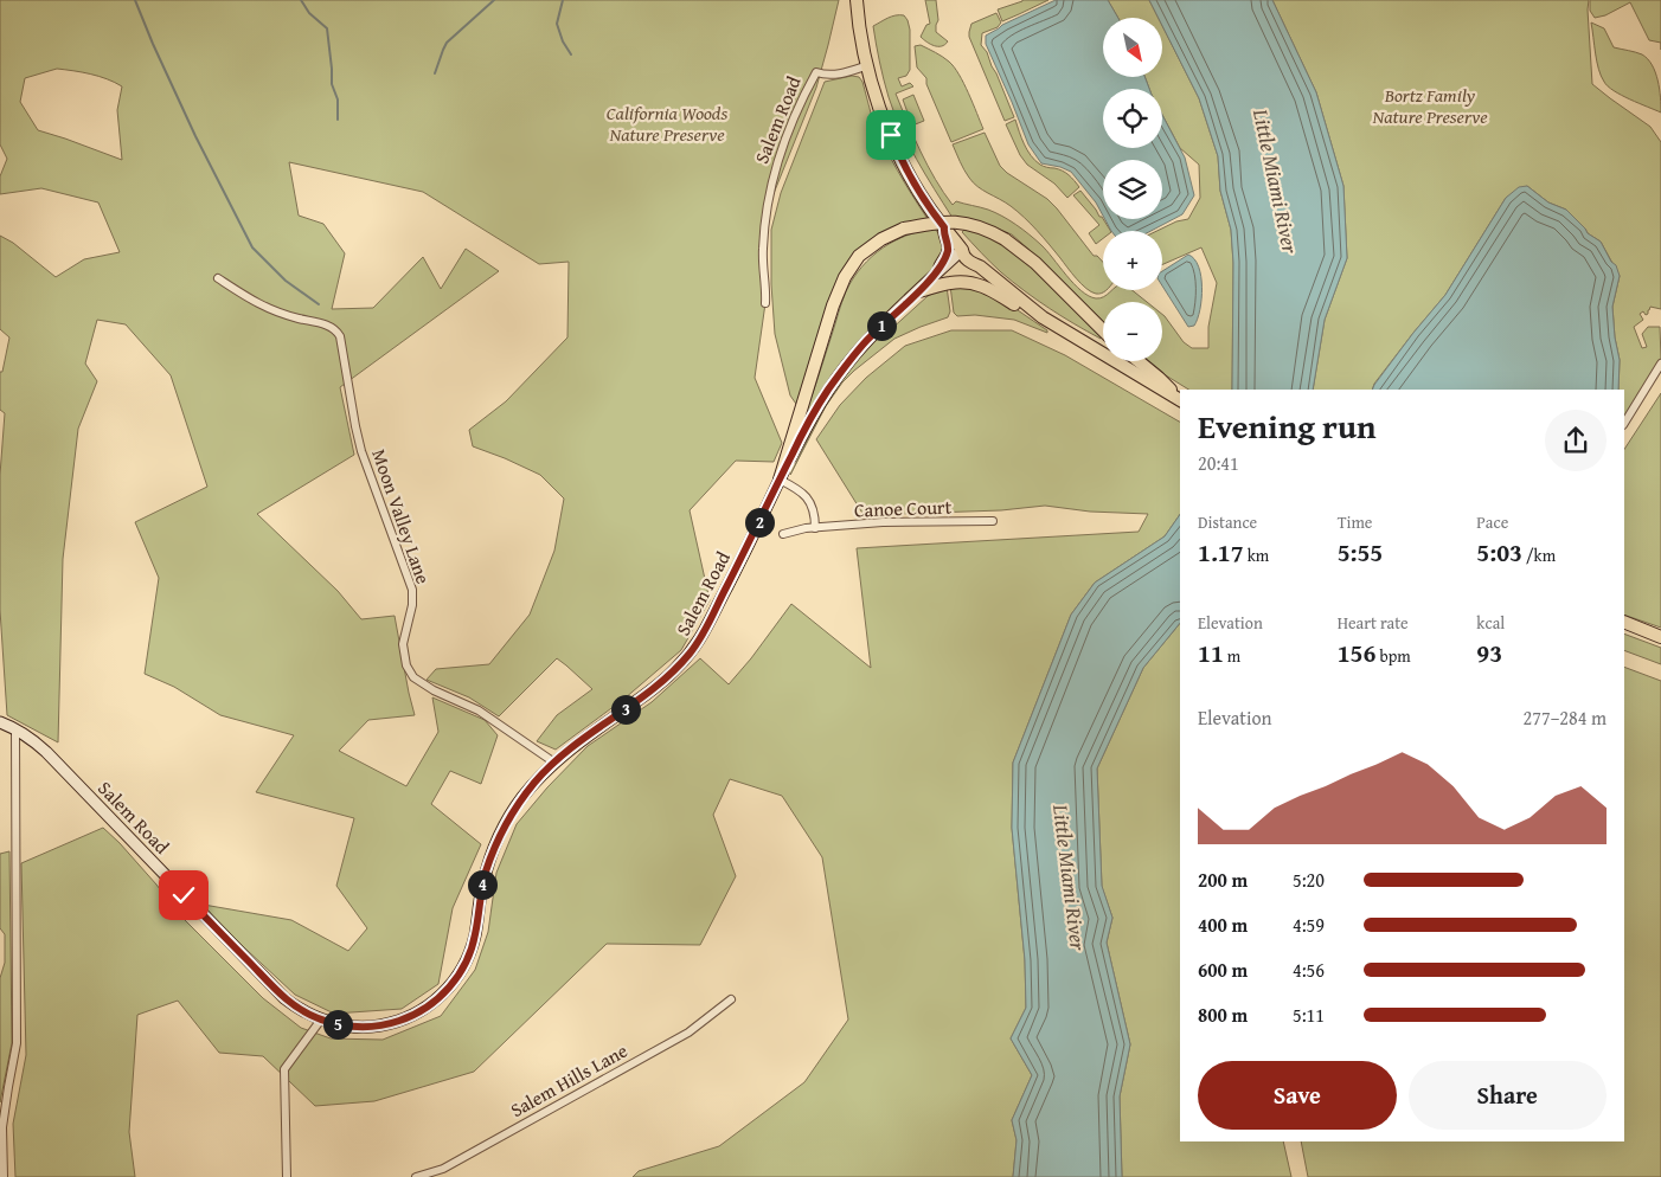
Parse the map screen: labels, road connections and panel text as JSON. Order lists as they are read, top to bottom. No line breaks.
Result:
{"streets":{"street":["Salem Road","Canoe Court","Moon Valley Lane","Salem Hills Lane"]},"crossings":[["Salem Road","Moon Valley Lane"]],"water":["Little Miami River"],"parks":["Bortz Family Nature Preserve","California Woods Nature Preserve"],"north":"bottom right","page":{"map_buttons":["+","−"],"pins":["1","2","3","4","5"],"heading":["Evening run","20:41"],"stats":[["Distance","1.17 km"],["Time","5:55"],["Pace","5:03 /km"],["Elevation","11 m"],["Heart rate","156 bpm"],["kcal","93"]],"chart":["Elevation","277–284 m"],"list":[{"name":"200 m","note":"5:20"},{"name":"400 m","note":"4:59"},{"name":"600 m","note":"4:56"},{"name":"800 m","note":"5:11"}],"buttons":["Save","Share"]}}
